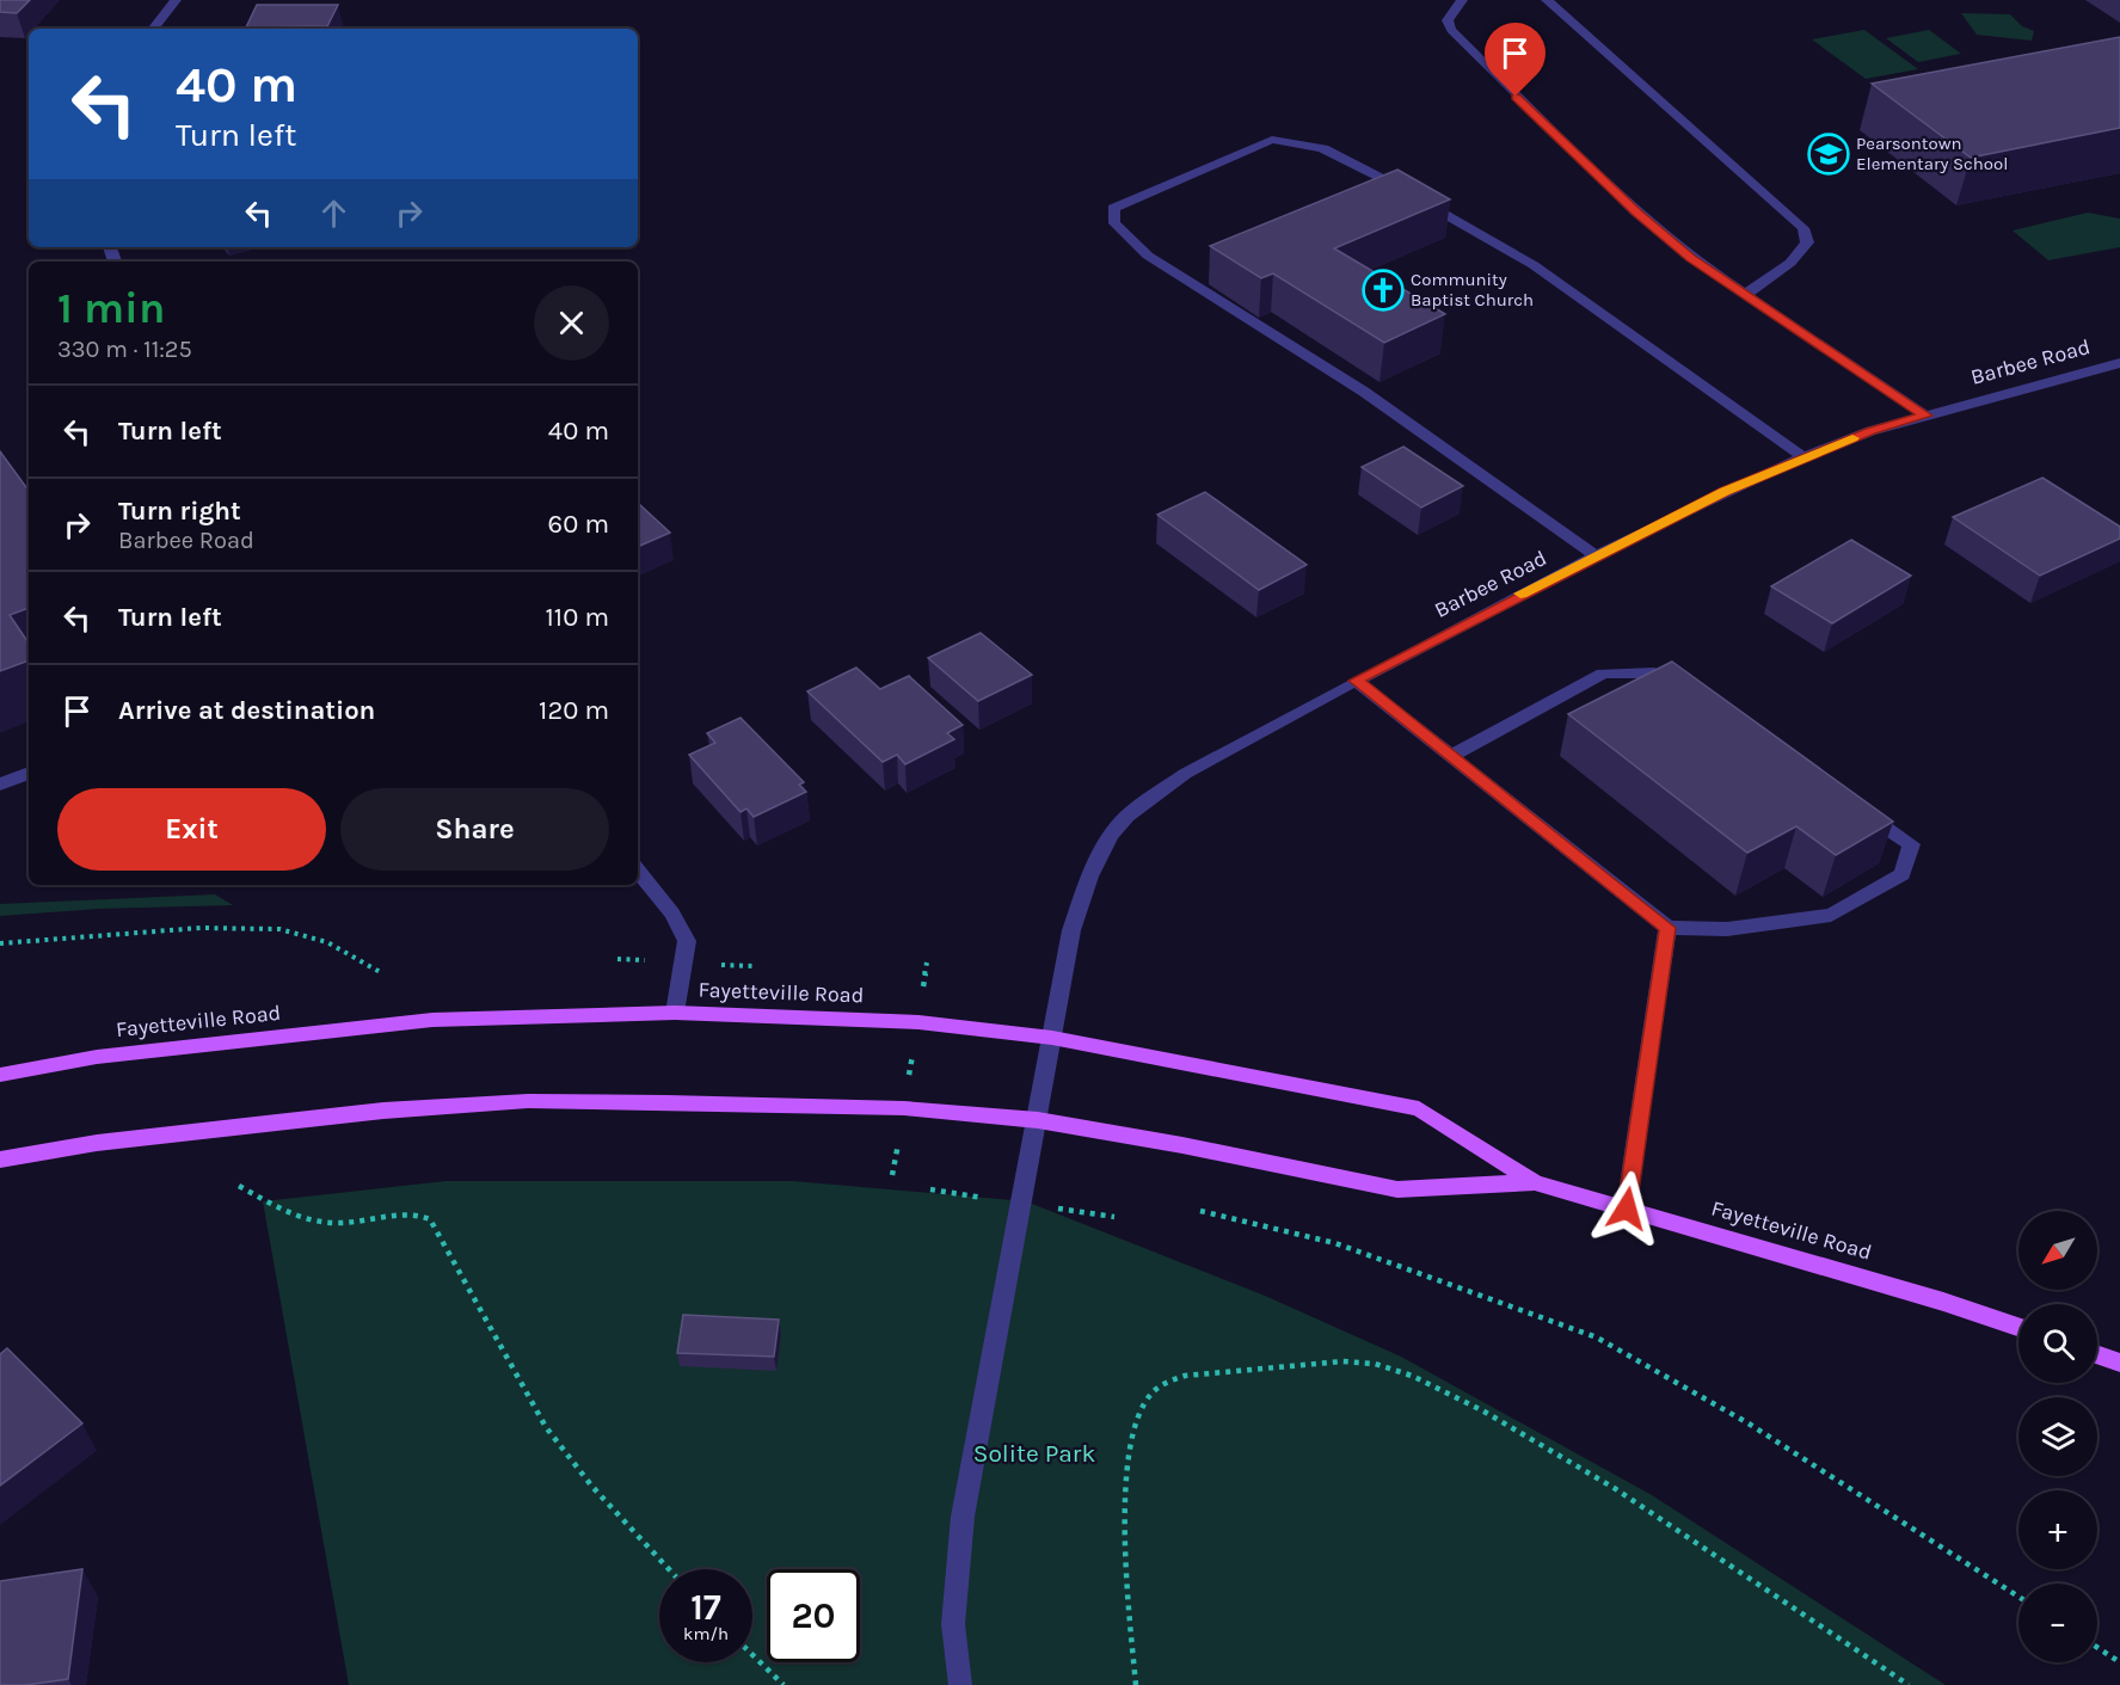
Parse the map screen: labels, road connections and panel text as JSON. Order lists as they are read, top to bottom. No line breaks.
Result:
{"streets":{"main road":["Fayetteville Road"],"street":["Barbee Road"]},"crossings":[["Barbee Road","Fayetteville Road"]],"parks":["Solite Park"],"places":{"school or university":["Pearsontown Elementary School"],"church":["Community Baptist Church"]},"north":"bottom left","page":{"turn":["40 m","Turn left"],"heading":["1 min","330 m · 11:25"],"list":[{"name":"Turn left","value":"40 m"},{"name":"Turn right","note":"Barbee Road","value":"60 m"},{"name":"Turn left","value":"110 m"},{"name":"Arrive at destination","value":"120 m"}],"buttons":["Exit","Share"],"map_buttons":["+","−"],"speed":"17 km/h","limit":"20"}}
